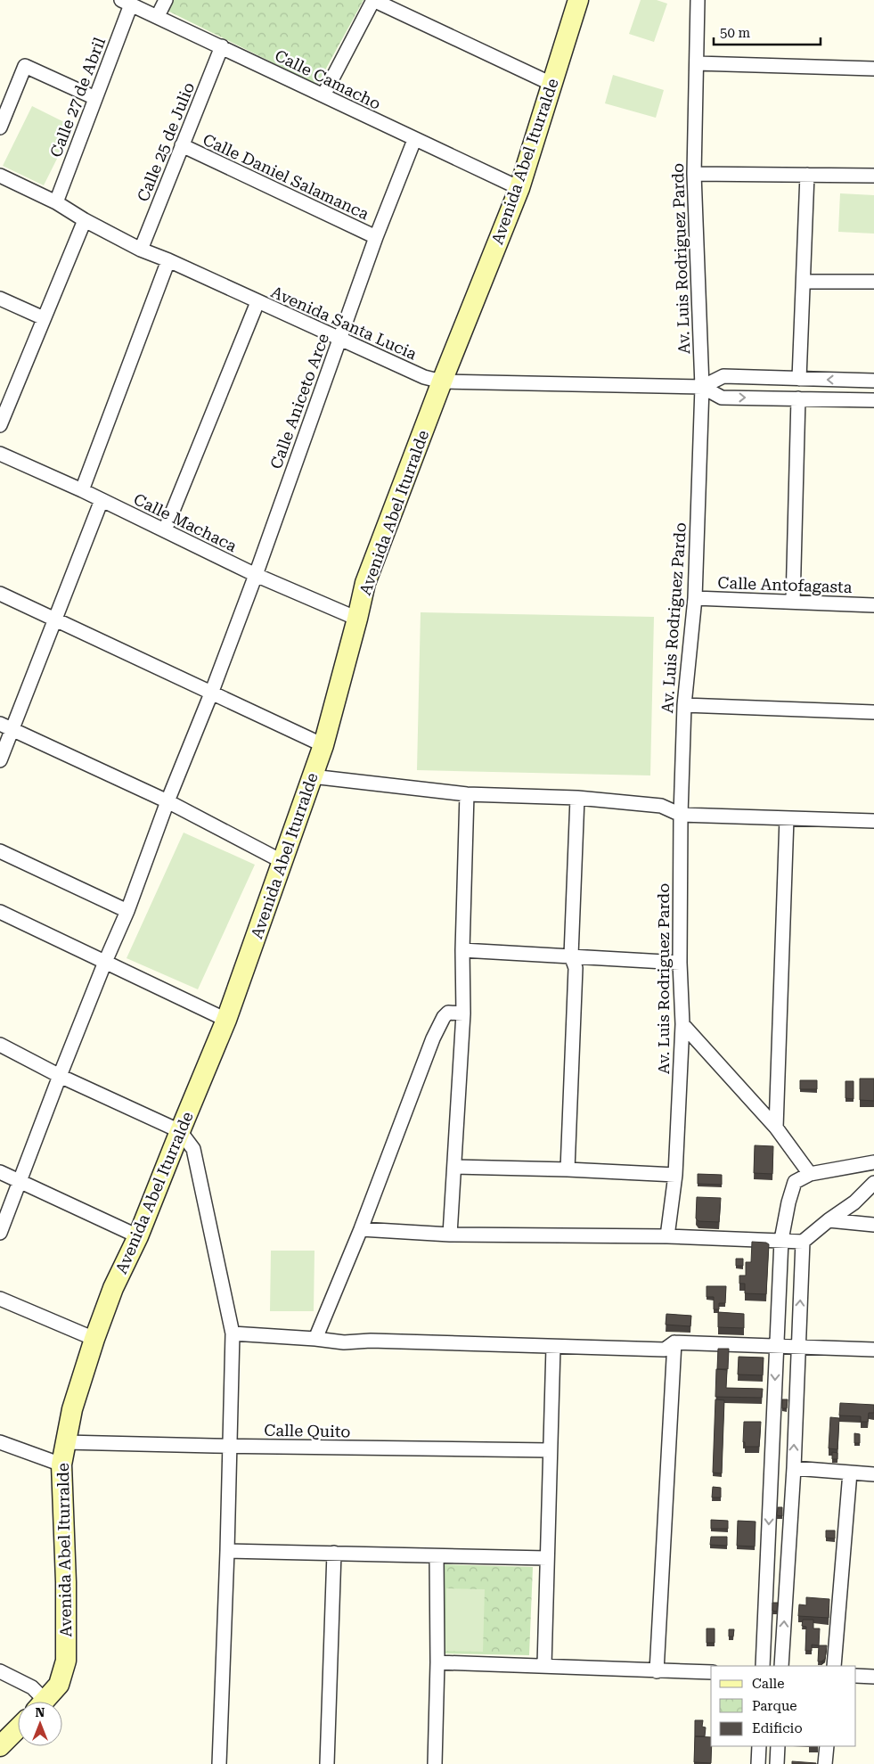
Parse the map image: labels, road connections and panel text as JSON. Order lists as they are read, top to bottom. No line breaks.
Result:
{"streets":{"street":["Calle Camacho","Calle 27 de Abril","Calle 25 de Julio","Avenida Abel Iturralde","Calle Daniel Salamanca","Av. Luis Rodriguez Pardo","Avenida Santa Lucia","Calle Aniceto Arce","Calle Machaca","Calle Antofagasta","Calle Quito"]},"crossings":[["Calle Camacho","Calle 27 de Abril"],["Calle Camacho","Calle 25 de Julio"],["Calle Camacho","Avenida Abel Iturralde"],["Calle Camacho","Calle Aniceto Arce"],["Calle 27 de Abril","Avenida Santa Lucia"],["Calle 25 de Julio","Calle Daniel Salamanca"],["Calle 25 de Julio","Avenida Santa Lucia"],["Avenida Abel Iturralde","Avenida Santa Lucia"],["Avenida Abel Iturralde","Calle Machaca"],["Avenida Abel Iturralde","Calle Quito"],["Calle Daniel Salamanca","Calle Aniceto Arce"],["Av. Luis Rodriguez Pardo","Avenida Santa Lucia"],["Av. Luis Rodriguez Pardo","Calle Antofagasta"],["Avenida Santa Lucia","Calle Aniceto Arce"],["Calle Aniceto Arce","Calle Machaca"]],"legend":["Calle","Parque","Edificio"],"scale_bar":"50 m","north":"top"}
